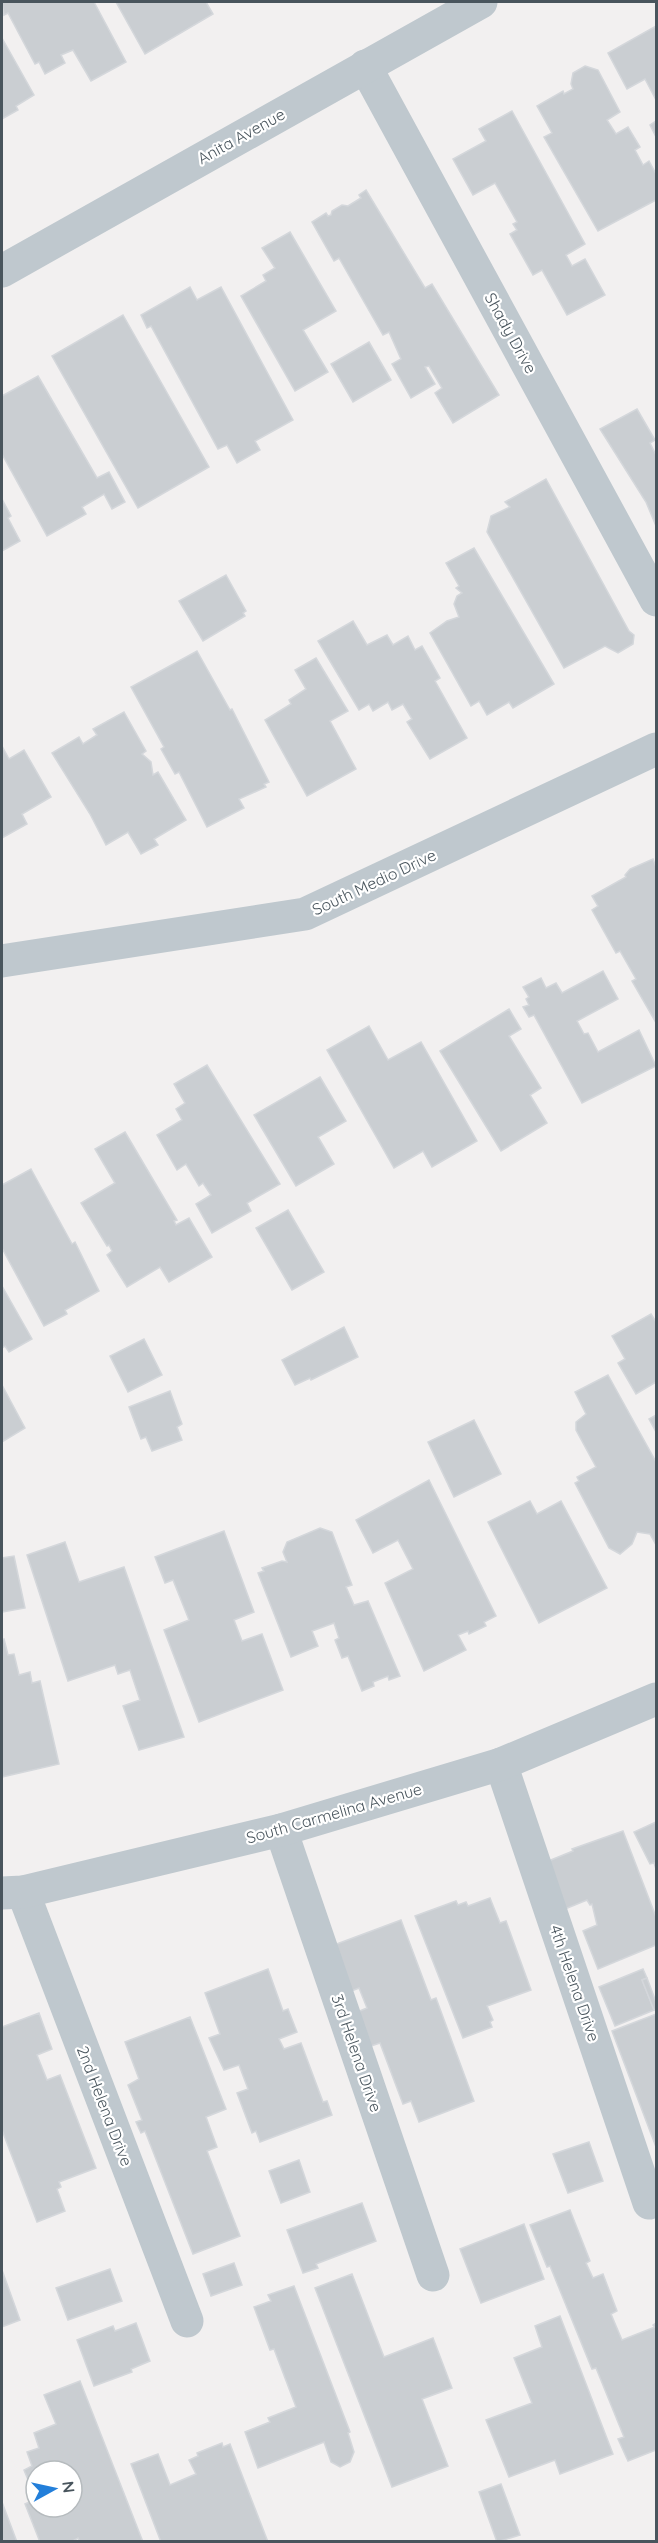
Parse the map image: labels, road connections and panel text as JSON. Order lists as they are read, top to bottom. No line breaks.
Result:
{"streets":{"street":["Anita Avenue","Shady Drive","South Medio Drive","South Carmelina Avenue","4th Helena Drive","3rd Helena Drive","2nd Helena Drive"]},"crossings":[["Anita Avenue","Shady Drive"],["South Carmelina Avenue","4th Helena Drive"],["South Carmelina Avenue","3rd Helena Drive"],["South Carmelina Avenue","2nd Helena Drive"]],"north":"right"}
